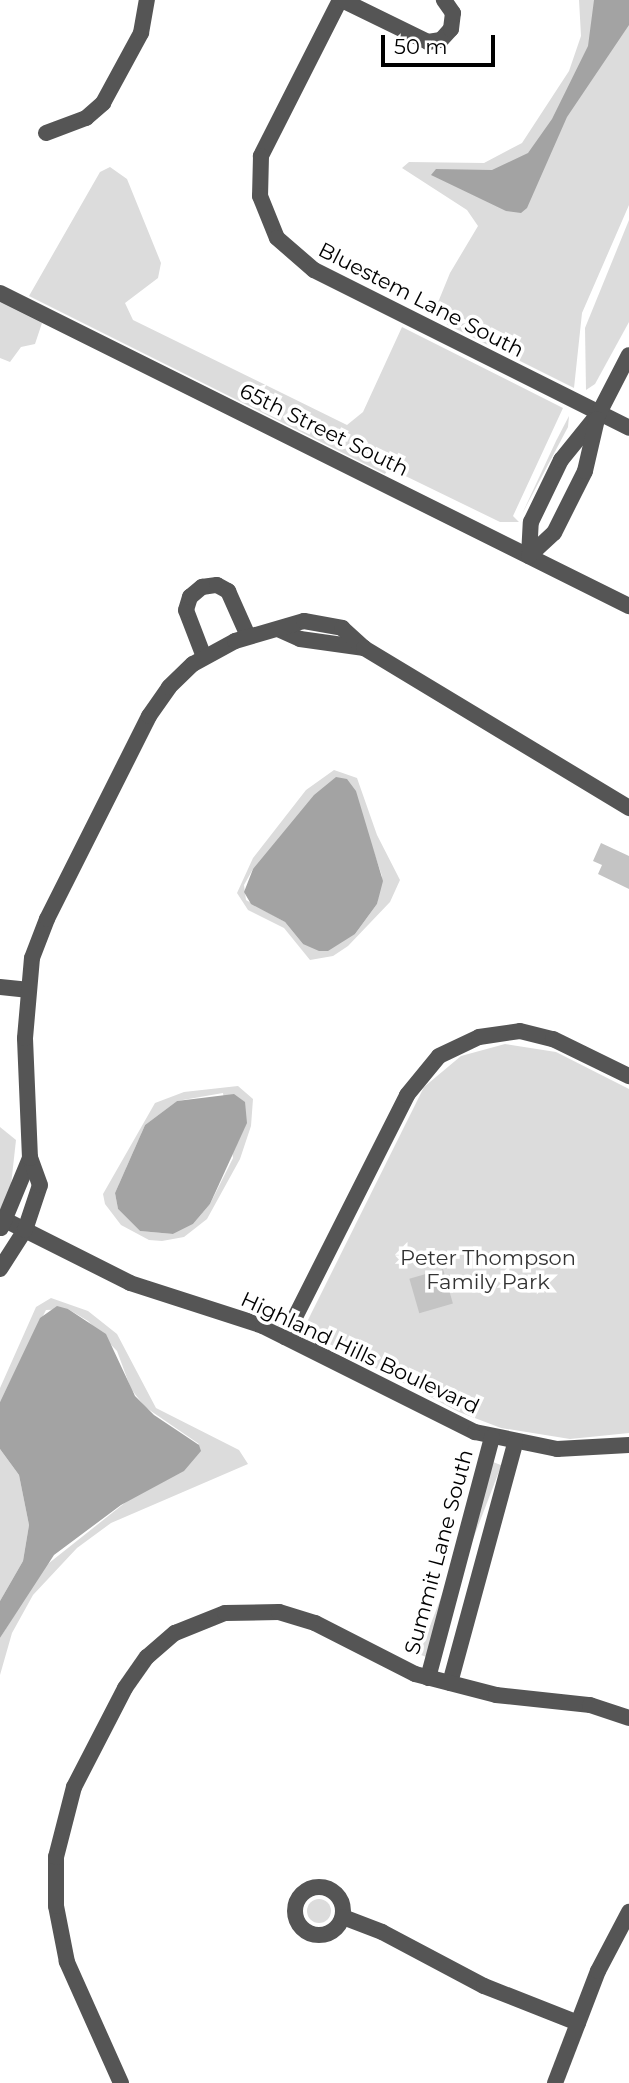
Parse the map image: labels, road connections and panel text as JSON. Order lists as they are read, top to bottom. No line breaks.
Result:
{"streets":{"street":["Bluestem Lane South","65th Street South","Highland Hills Boulevard","Summit Lane South"]},"crossings":[["Highland Hills Boulevard","Summit Lane South"]],"parks":["Peter Thompson Family Park"],"scale_bar":"50 m"}
